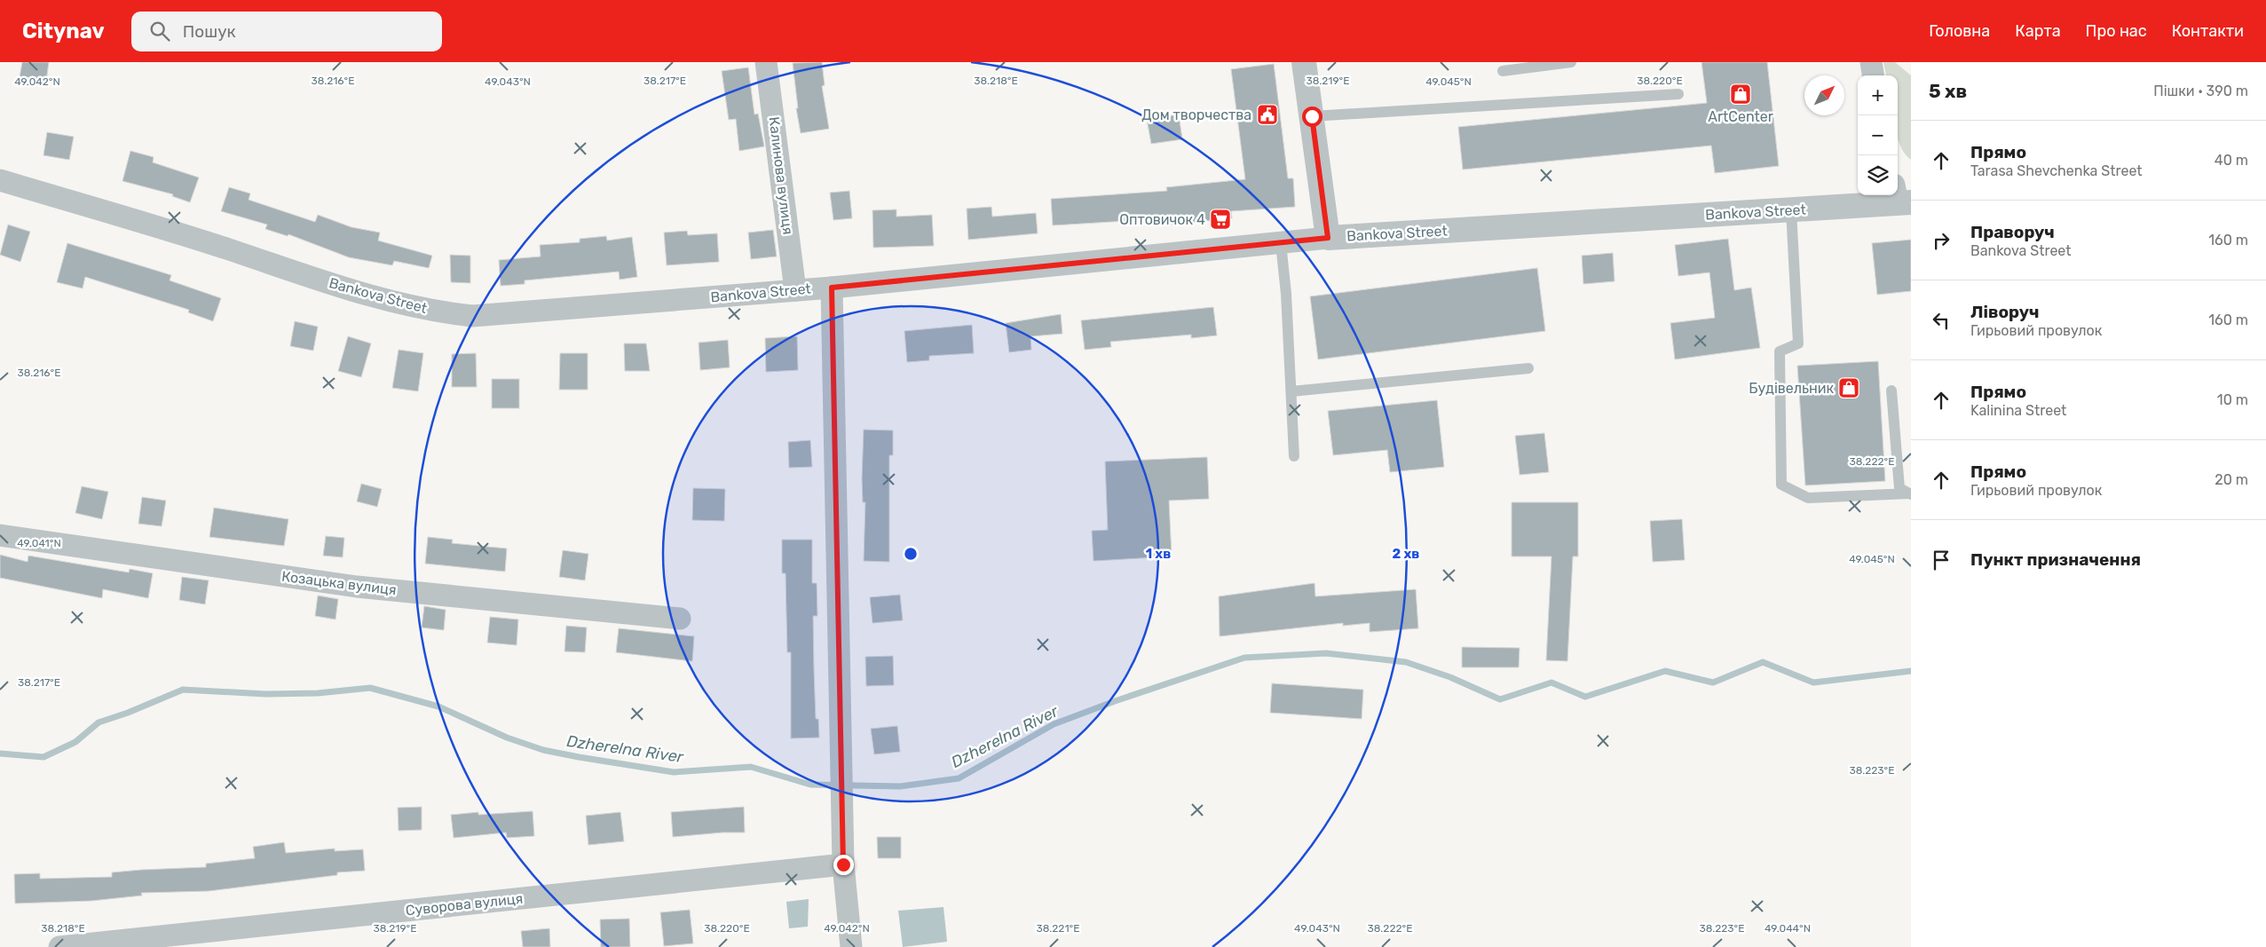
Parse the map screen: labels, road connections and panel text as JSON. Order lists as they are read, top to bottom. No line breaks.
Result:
{"streets":{"street":["Калинова вулиця","Bankova Street","Козацька вулиця","Суворова вулиця"]},"crossings":[["Калинова вулиця","Bankova Street"]],"water":["Dzherelna River"],"places":{"shop":["ArtCenter","Будівельник"],"public building":["Дом творчества"],"supermarket":["Оптовичок 4"]},"north":"top right","page":{"header":"Citynav","search":"Пошук","nav":["Головна","Карта","Про нас","Контакти"],"heading":["5 хв","Пішки · 390 m"],"map_buttons":["+","−"],"list":[["Прямо","Tarasa Shevchenka Street","40 m"],["Праворуч","Bankova Street","160 m"],["Ліворуч","Гирьовий провулок","160 m"],["Прямо","Kalinina Street","10 m"],["Прямо","Гирьовий провулок","20 m"],"Пункт призначення"]},"coordinates":["38.218°E","38.220°E","38.216°E","38.217°E","38.219°E","49.043°N","49.042°N","49.045°N","38.222°E","49.041°N","38.223°E","49.044°N","38.221°E"],"rings":["1 хв","2 хв"]}
